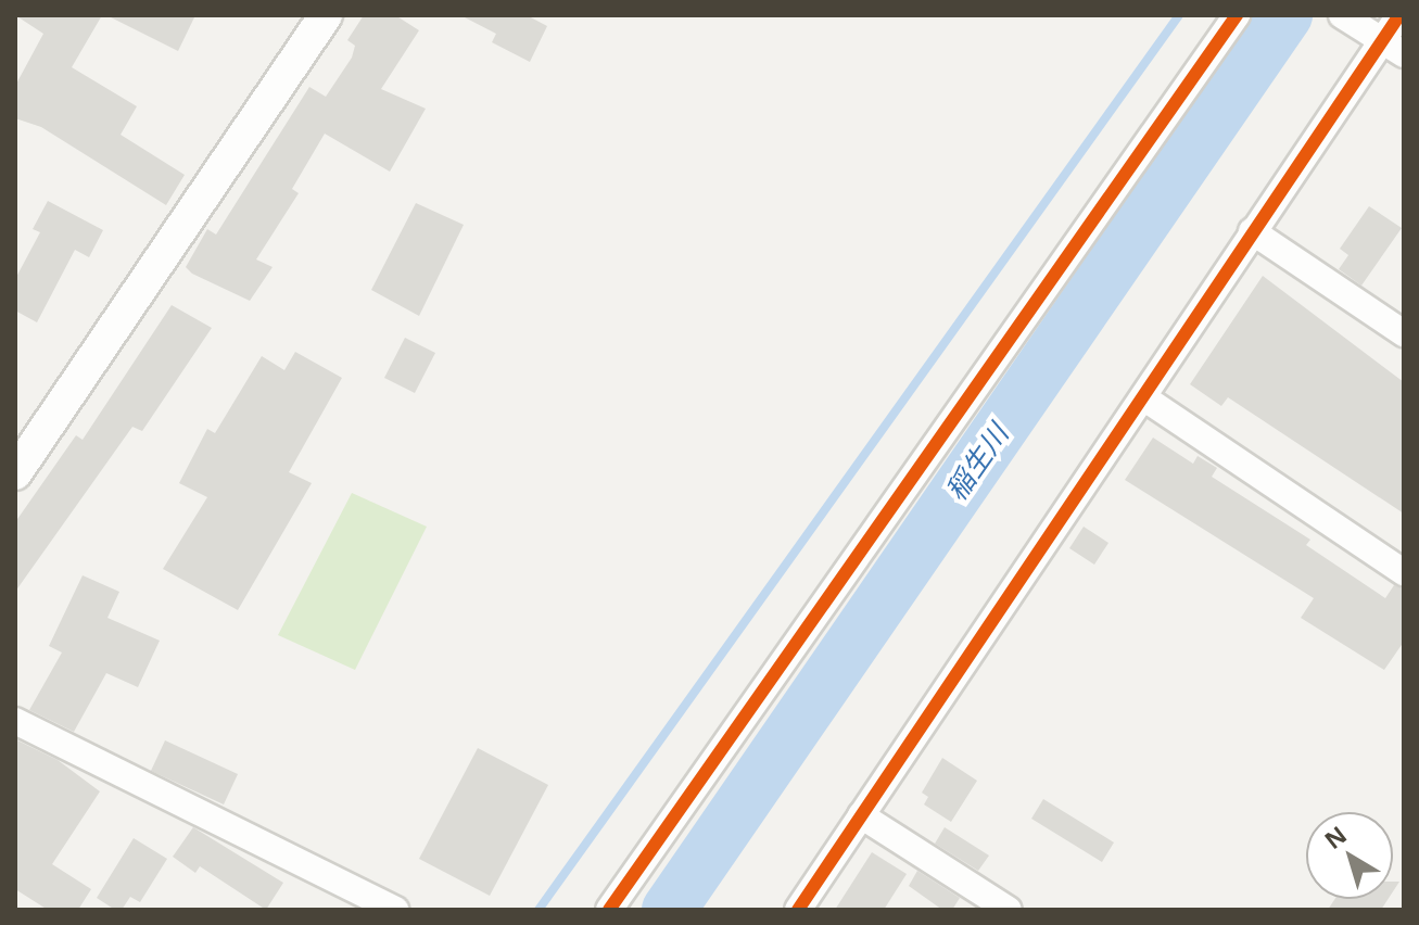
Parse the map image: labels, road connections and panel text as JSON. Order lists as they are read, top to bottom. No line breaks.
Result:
{"water":["稲生川"],"north":"top left"}
